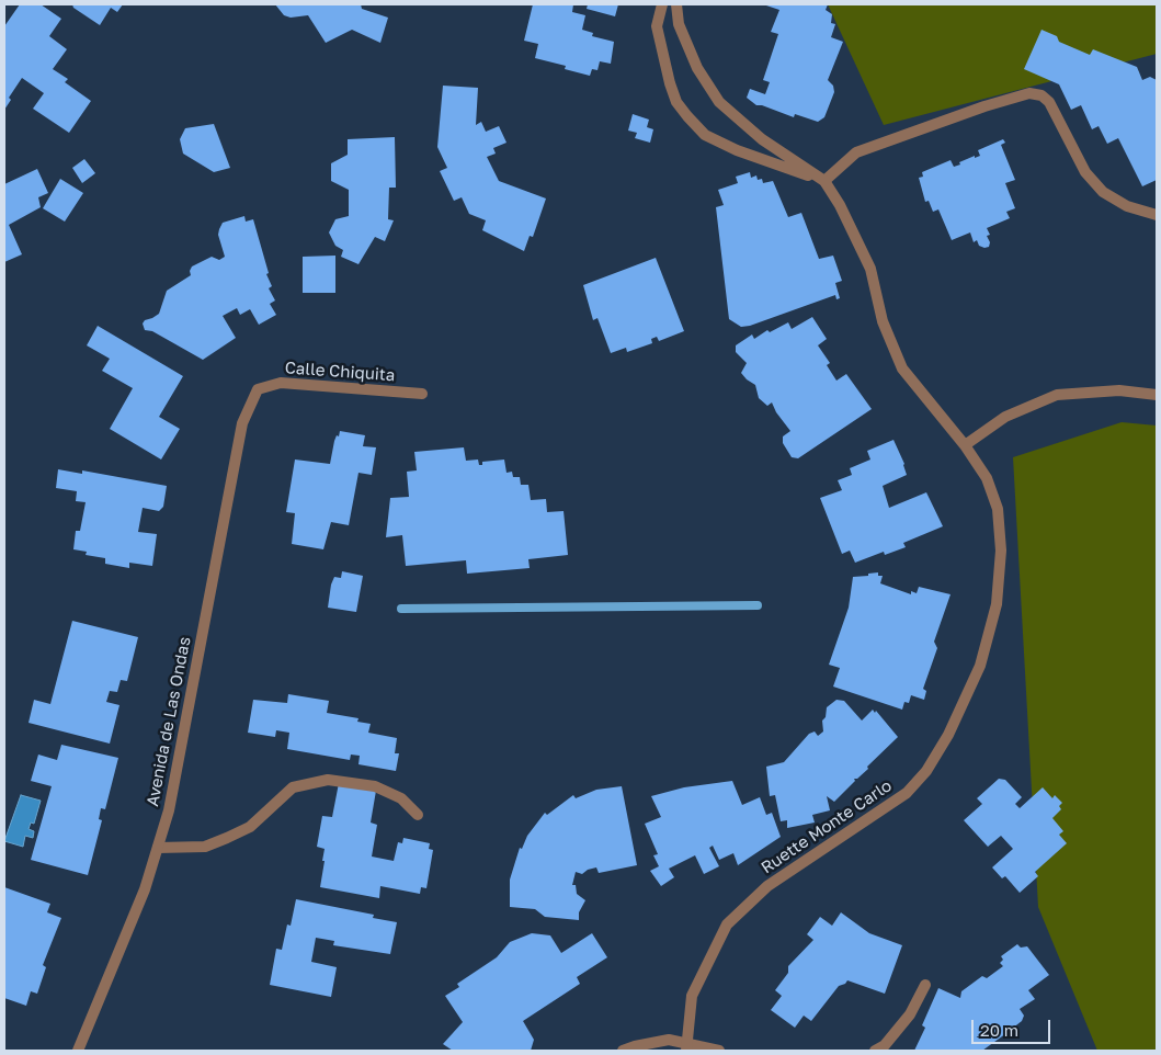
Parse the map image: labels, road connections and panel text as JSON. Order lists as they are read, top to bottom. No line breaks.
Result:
{"streets":{"street":["Calle Chiquita","Avenida de Las Ondas","Ruette Monte Carlo"]},"crossings":[["Calle Chiquita","Avenida de Las Ondas"]],"scale_bar":"20 m"}
